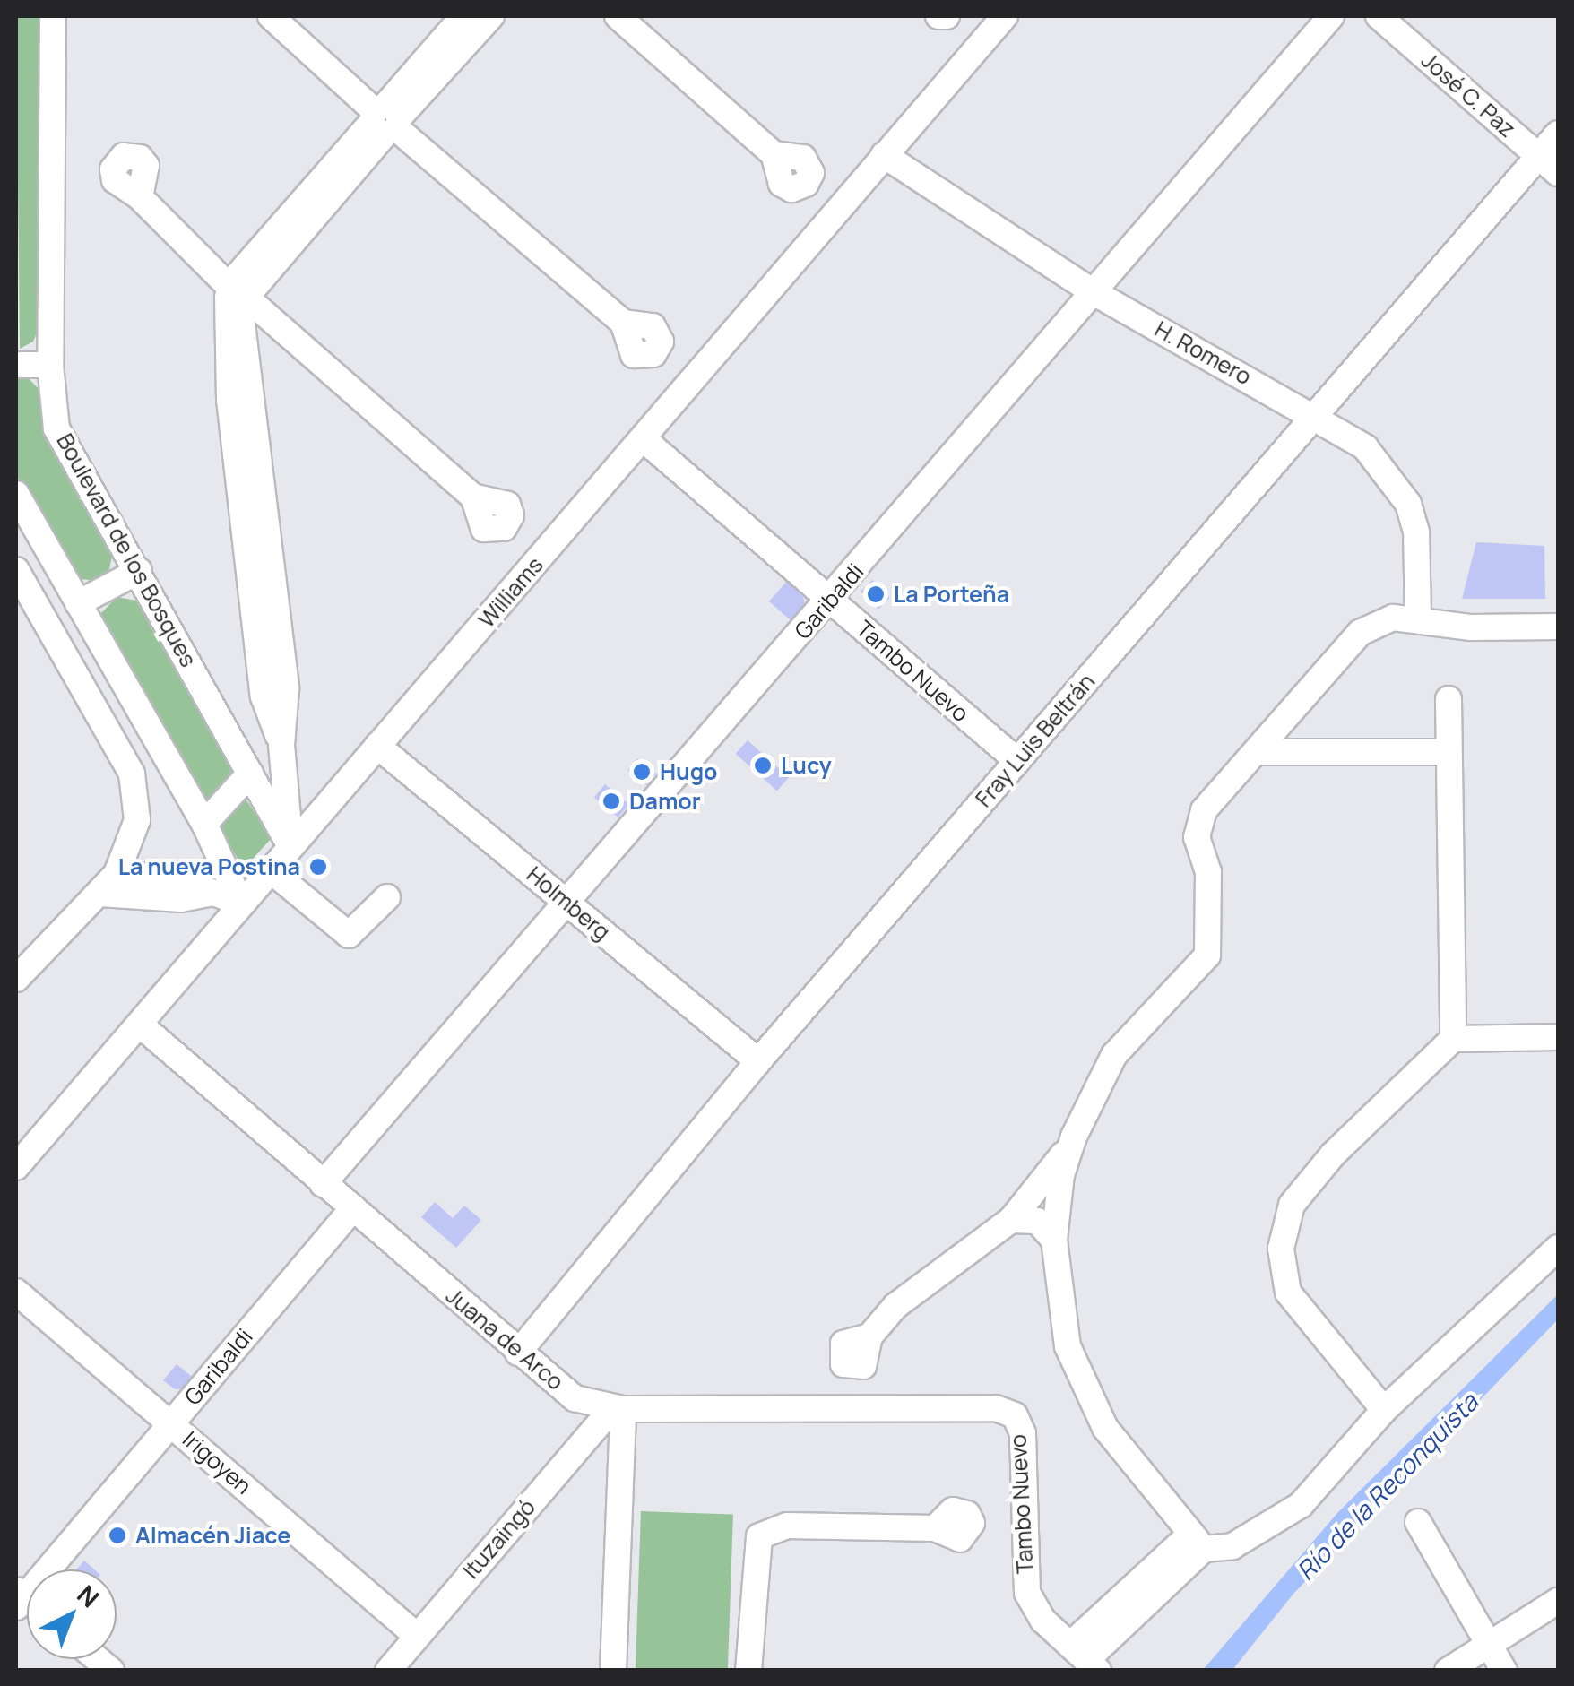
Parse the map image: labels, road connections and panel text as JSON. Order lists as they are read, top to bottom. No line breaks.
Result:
{"streets":{"street":["José C. Paz","H. Romero","Boulevard de los Bosques","Williams","Garibaldi","Tambo Nuevo","Fray Luis Beltrán","Holmberg","Juana de Arco","Irigoyen","Ituzaingó"]},"crossings":[["José C. Paz","Fray Luis Beltrán"],["H. Romero","Williams"],["H. Romero","Garibaldi"],["H. Romero","Fray Luis Beltrán"],["Boulevard de los Bosques","Williams"],["Williams","Tambo Nuevo"],["Williams","Holmberg"],["Williams","Juana de Arco"],["Garibaldi","Tambo Nuevo"],["Garibaldi","Holmberg"],["Garibaldi","Juana de Arco"],["Garibaldi","Irigoyen"],["Tambo Nuevo","Fray Luis Beltrán"],["Tambo Nuevo","Juana de Arco"],["Fray Luis Beltrán","Holmberg"],["Fray Luis Beltrán","Juana de Arco"],["Juana de Arco","Ituzaingó"],["Irigoyen","Ituzaingó"]],"water":["Río de la Reconquista"],"places":["La Porteña","Lucy","Hugo","Damor","La nueva Postina","Almacén Jiace"],"north":"top right"}
